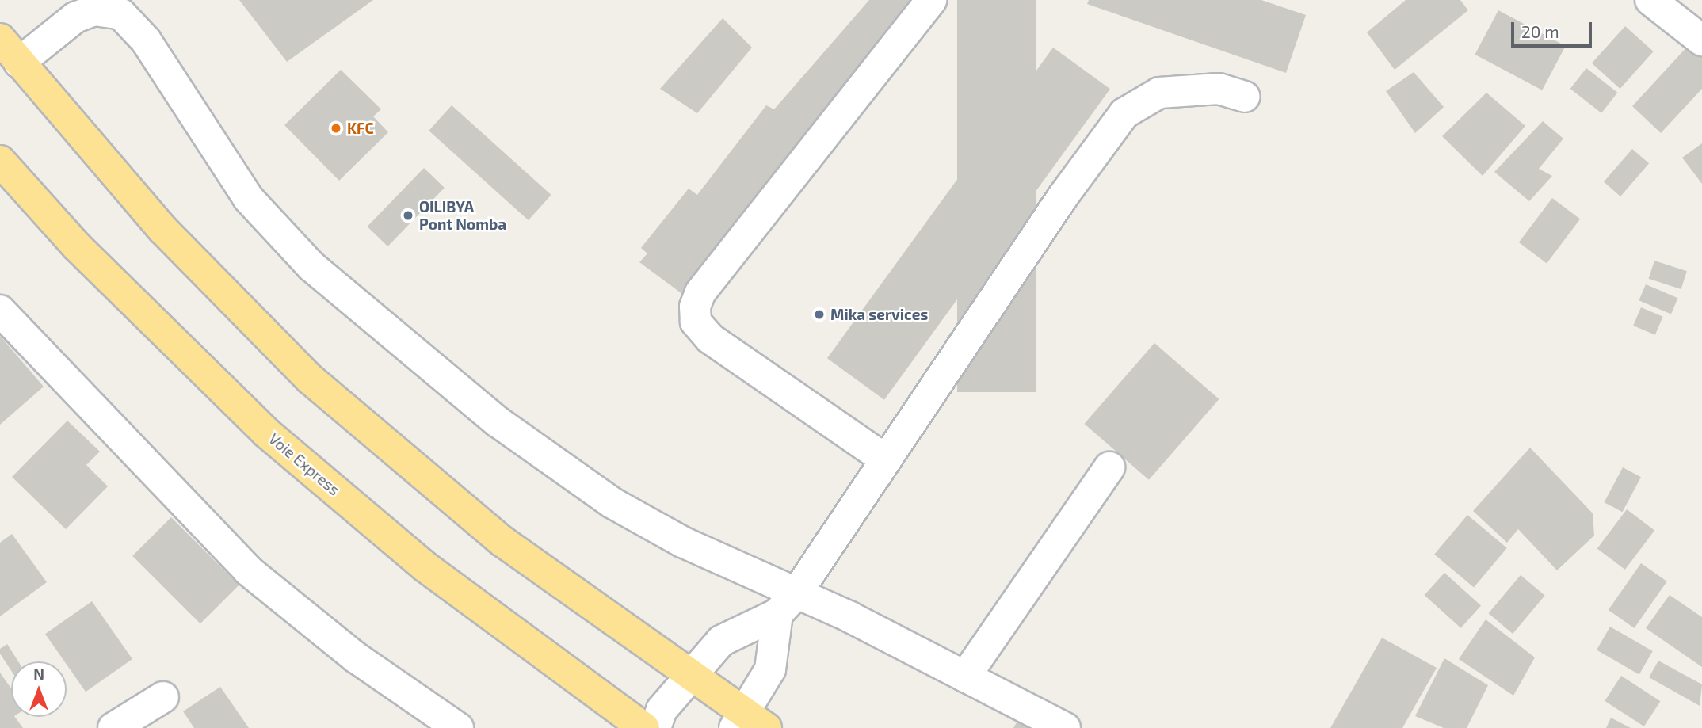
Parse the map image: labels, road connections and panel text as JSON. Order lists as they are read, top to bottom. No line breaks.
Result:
{"streets":{"highway":["Voie Express"]},"places":["KFC","OILIBYA Pont Nomba","Mika services"],"scale_bar":"20 m","north":"top"}
